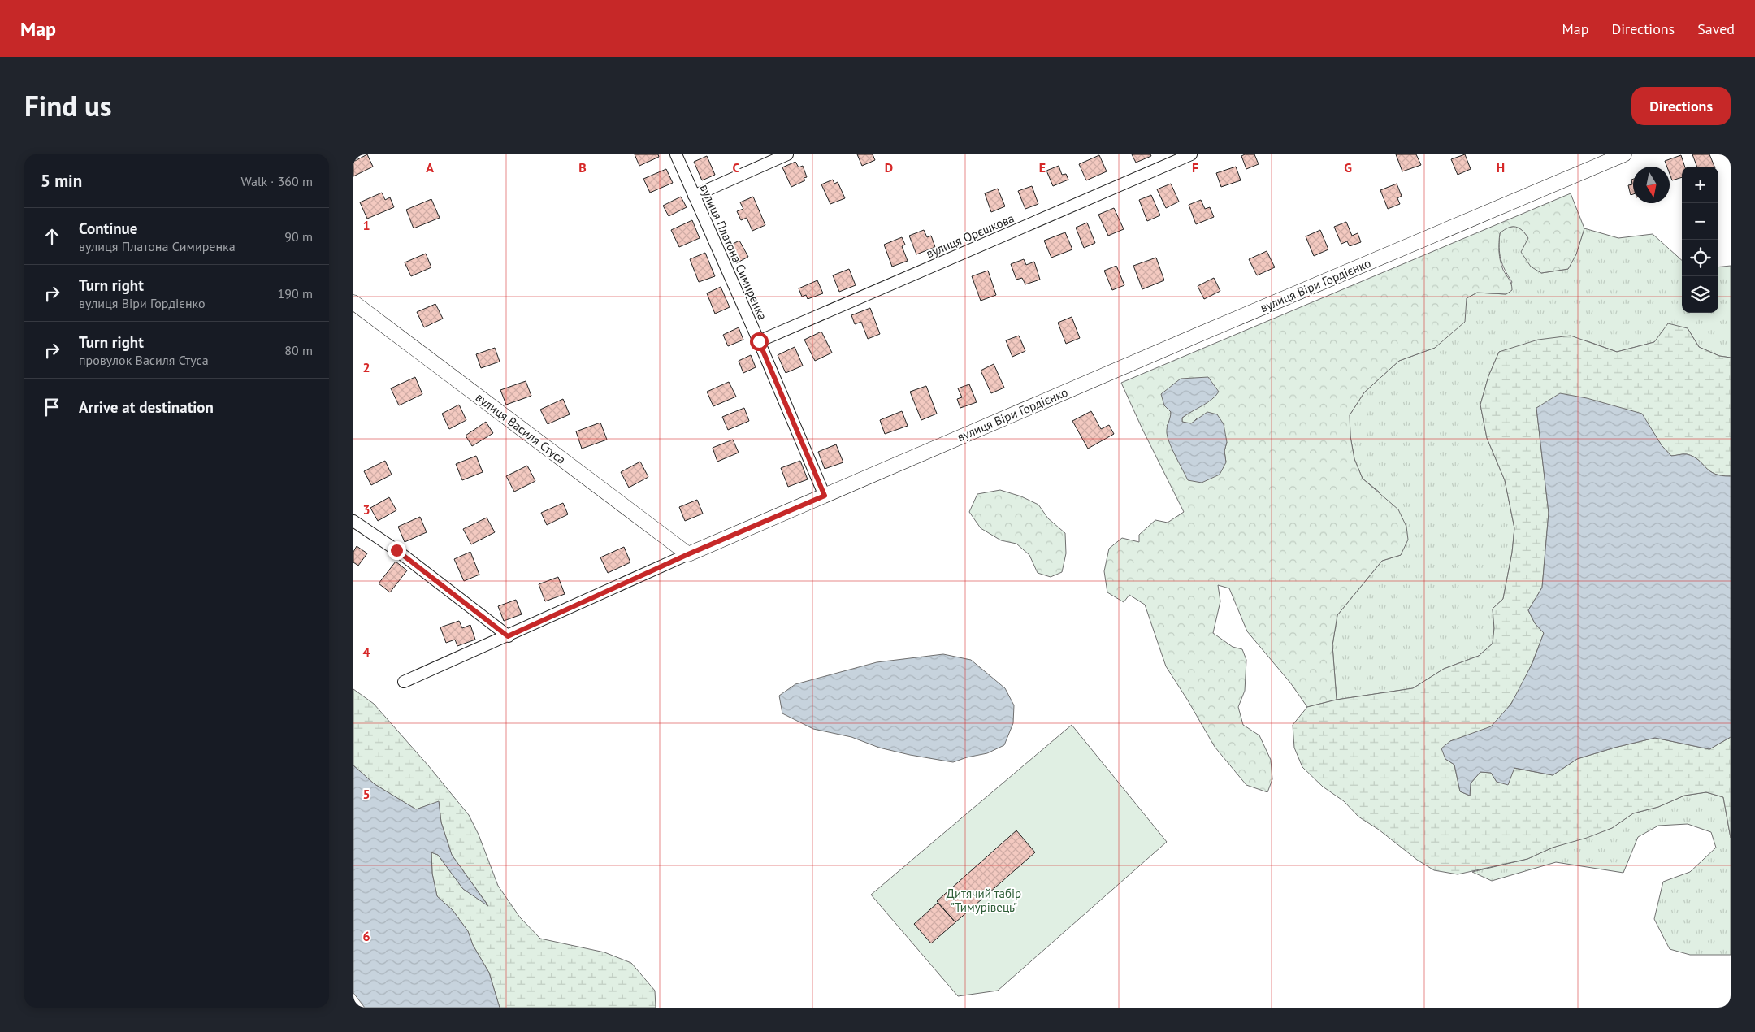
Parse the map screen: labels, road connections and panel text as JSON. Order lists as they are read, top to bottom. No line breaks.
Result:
{"streets":{"street":["вулиця Орєшкова","вулиця Платона Симиренка","вулиця Віри Гордієнко","вулиця Василя Стуса"]},"crossings":[["вулиця Орєшкова","вулиця Платона Симиренка"],["вулиця Платона Симиренка","вулиця Віри Гордієнко"],["вулиця Віри Гордієнко","вулиця Василя Стуса"]],"parks":["Дитячий табір \"Тимурівець\""],"north":"bottom","page":{"header":"Map","nav":["Map","Directions","Saved"],"title":"Find us","buttons":"Directions","heading":["5 min","Walk · 360 m"],"map_buttons":["+","−"],"list":[["Continue","вулиця Платона Симиренка","90 m"],["Turn right","вулиця Віри Гордієнко","190 m"],["Turn right","провулок Василя Стуса","80 m"],"Arrive at destination"]},"grid":{"columns":["A","B","C","D","E","F","G","H"],"rows":["1","2","3","4","5","6"]}}
